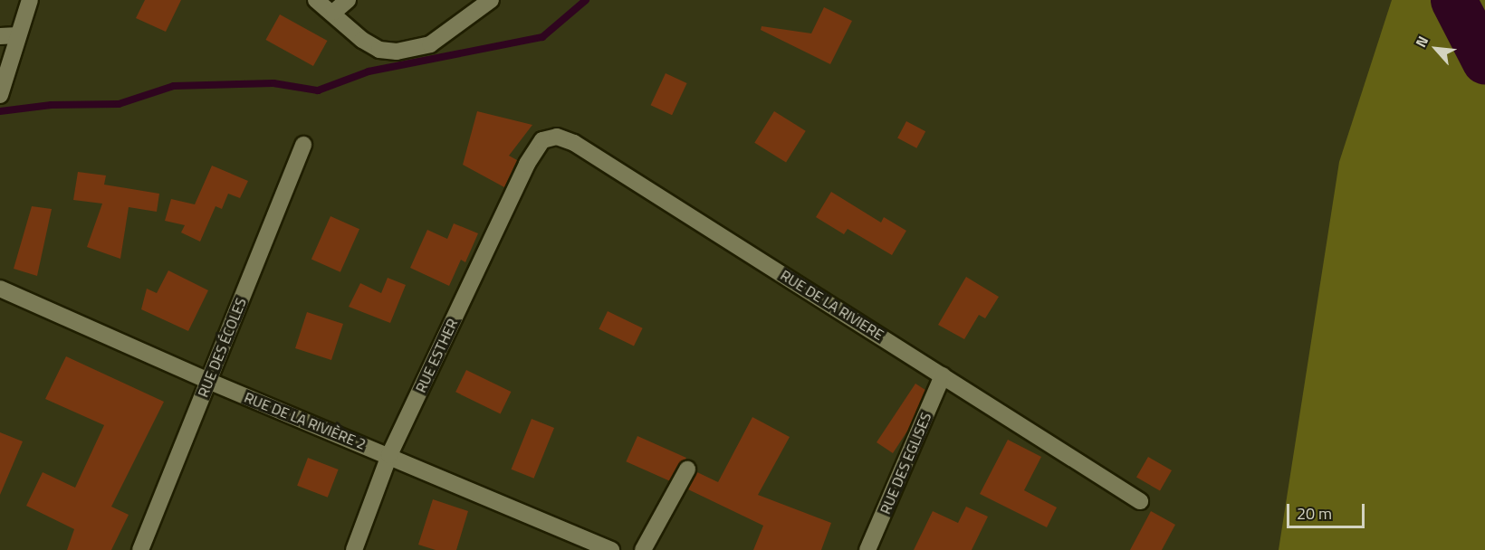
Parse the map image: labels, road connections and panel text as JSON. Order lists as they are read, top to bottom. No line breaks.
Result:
{"streets":{"street":["RUE DE LA RIVIERE","RUE DES ÉCOLES","RUE ESTHER","RUE DE LA RIVIÈRE 2","RUE DES EGLISES"]},"crossings":[["RUE DE LA RIVIERE","RUE ESTHER"],["RUE DE LA RIVIERE","RUE DES EGLISES"],["RUE DES ÉCOLES","RUE DE LA RIVIÈRE 2"],["RUE ESTHER","RUE DE LA RIVIÈRE 2"]],"scale_bar":"20 m","north":"top left"}
